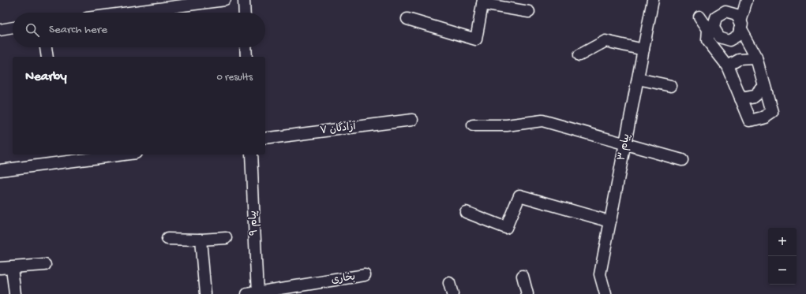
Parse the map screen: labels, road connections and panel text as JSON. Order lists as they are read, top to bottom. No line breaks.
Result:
{"streets":{"street":["آزادگان ۷","پيام ۳","پیام ۹","بخاری"]},"crossings":[["پیام ۹","بخاری"]],"page":{"search":"Search here","heading":["Nearby","0 results"],"map_buttons":["+","−"]}}
